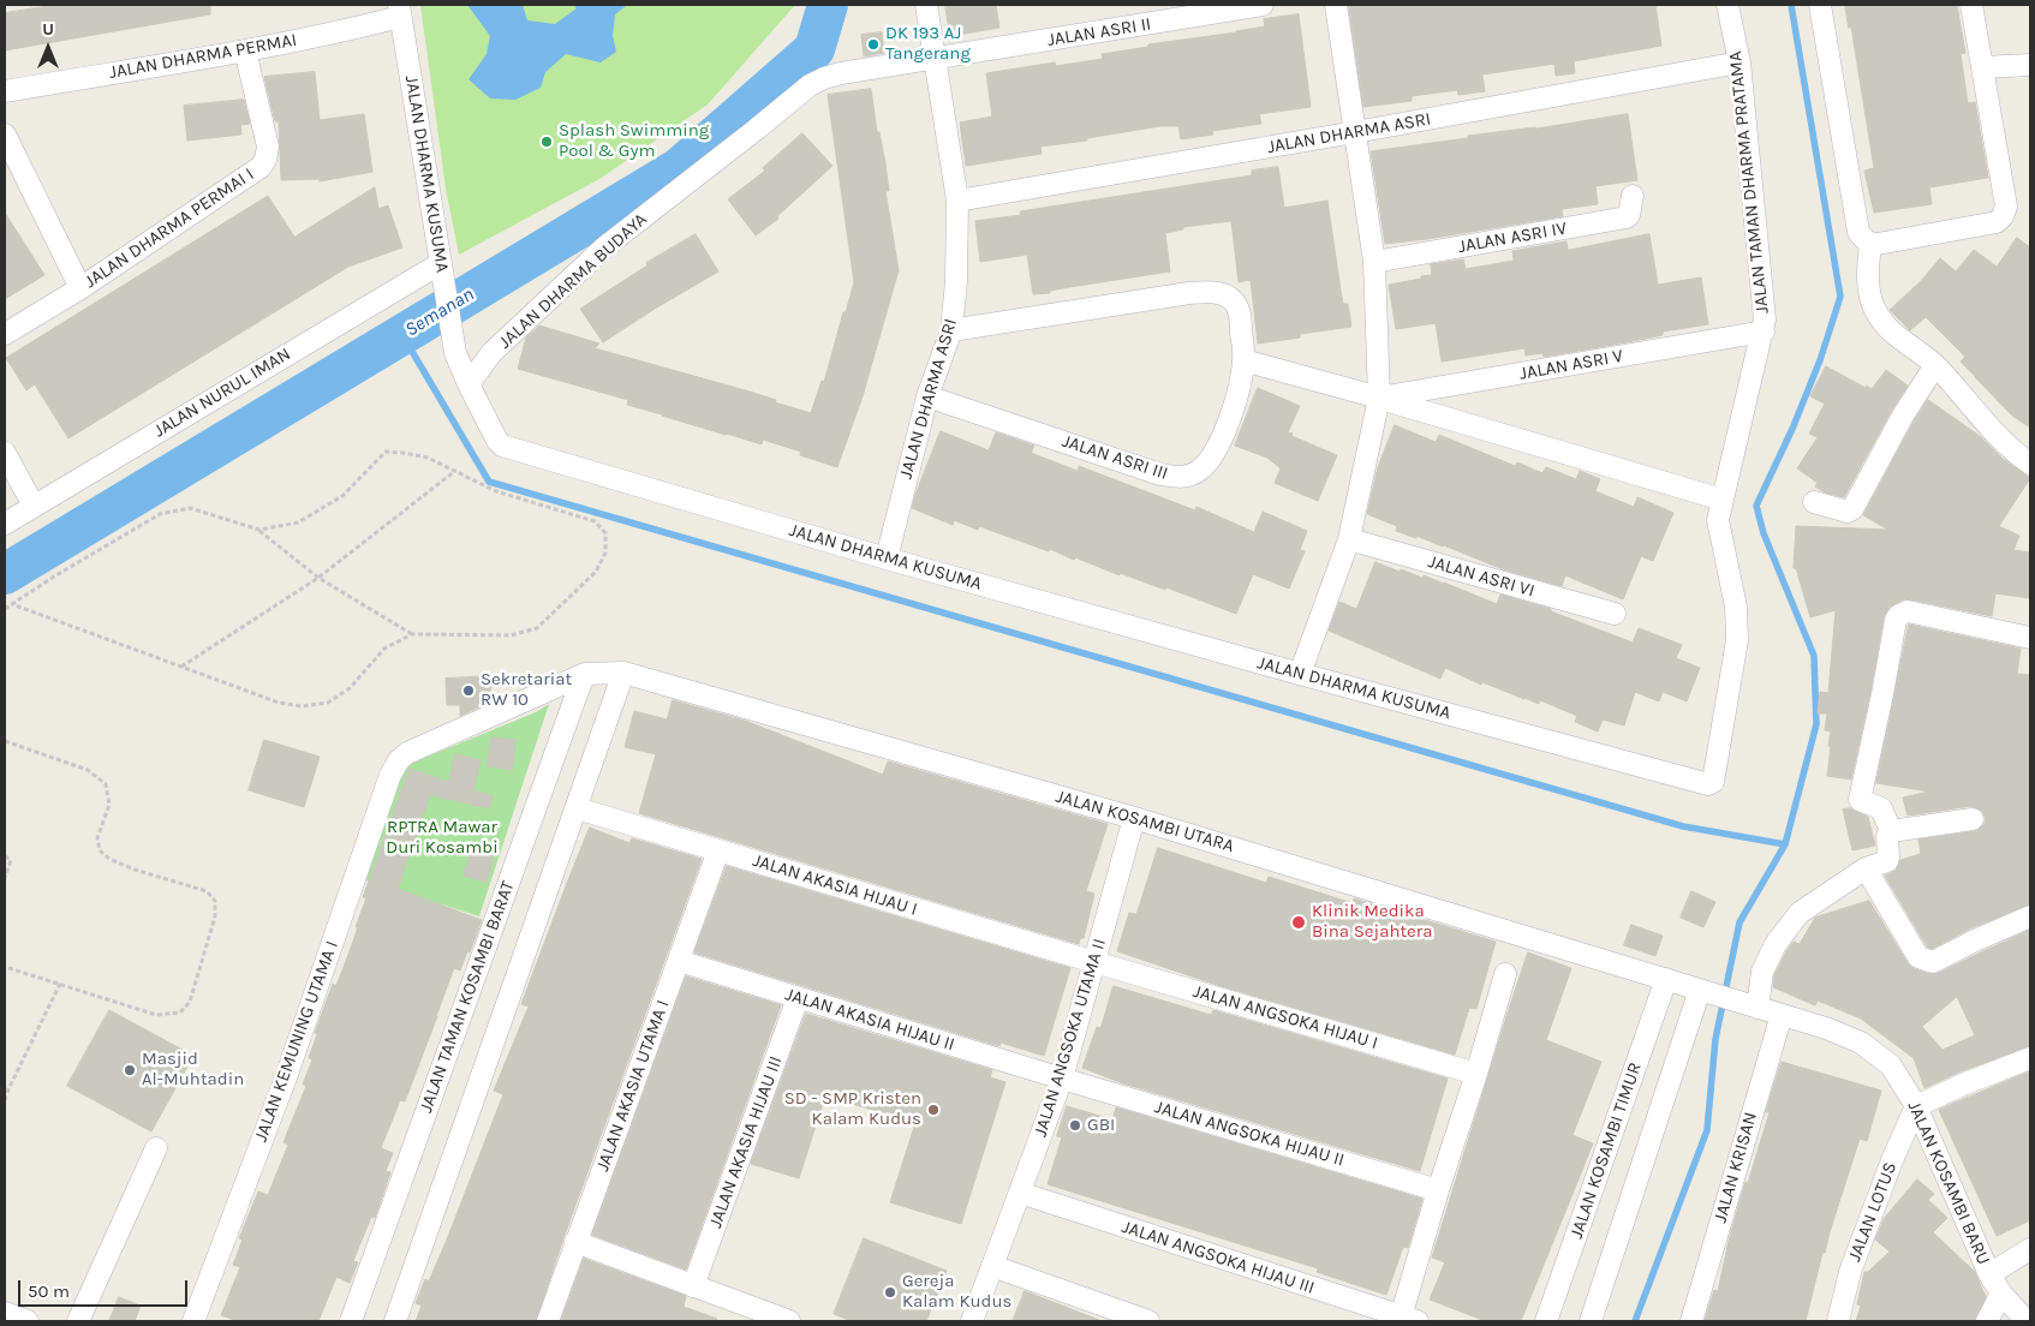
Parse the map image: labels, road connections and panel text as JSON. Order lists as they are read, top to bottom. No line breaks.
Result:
{"streets":{"street":["JALAN ASRI II","JALAN DHARMA PERMAI","JALAN DHARMA ASRI","JALAN DHARMA KUSUMA","JALAN TAMAN DHARMA PRATAMA","JALAN DHARMA PERMAI I","JALAN ASRI IV","JALAN DHARMA BUDAYA","JALAN ASRI V","JALAN NURUL IMAN","JALAN ASRI III","JALAN ASRI VI","JALAN KOSAMBI UTARA","JALAN AKASIA HIJAU I","JALAN TAMAN KOSAMBI BARAT","JALAN ANGSOKA HIJAU I","JALAN AKASIA HIJAU II","JALAN ANGSOKA UTAMA II","JALAN KEMUNING UTAMA I","JALAN AKASIA UTAMA I","JALAN ANGSOKA HIJAU II","JALAN AKASIA HIJAU III","JALAN KOSAMBI TIMUR","JALAN KRISAN","JALAN KOSAMBI BARU","JALAN LOTUS","JALAN ANGSOKA HIJAU III"]},"crossings":[["JALAN ASRI II","JALAN DHARMA ASRI"],["JALAN ASRI II","JALAN DHARMA BUDAYA"],["JALAN DHARMA PERMAI","JALAN DHARMA KUSUMA"],["JALAN DHARMA PERMAI","JALAN DHARMA PERMAI I"],["JALAN DHARMA ASRI","JALAN DHARMA KUSUMA"],["JALAN DHARMA ASRI","JALAN TAMAN DHARMA PRATAMA"],["JALAN DHARMA ASRI","JALAN DHARMA BUDAYA"],["JALAN DHARMA ASRI","JALAN ASRI III"],["JALAN DHARMA KUSUMA","JALAN TAMAN DHARMA PRATAMA"],["JALAN DHARMA KUSUMA","JALAN DHARMA BUDAYA"],["JALAN DHARMA KUSUMA","JALAN NURUL IMAN"],["JALAN TAMAN DHARMA PRATAMA","JALAN ASRI V"],["JALAN ASRI V","JALAN ASRI III"],["JALAN KOSAMBI UTARA","JALAN TAMAN KOSAMBI BARAT"],["JALAN KOSAMBI UTARA","JALAN ANGSOKA UTAMA II"],["JALAN KOSAMBI UTARA","JALAN KEMUNING UTAMA I"],["JALAN KOSAMBI UTARA","JALAN KOSAMBI TIMUR"],["JALAN KOSAMBI UTARA","JALAN KOSAMBI BARU"],["JALAN AKASIA HIJAU I","JALAN ANGSOKA HIJAU I"],["JALAN AKASIA HIJAU I","JALAN ANGSOKA UTAMA II"],["JALAN AKASIA HIJAU I","JALAN AKASIA UTAMA I"],["JALAN TAMAN KOSAMBI BARAT","JALAN KEMUNING UTAMA I"],["JALAN ANGSOKA HIJAU I","JALAN ANGSOKA UTAMA II"],["JALAN AKASIA HIJAU II","JALAN ANGSOKA UTAMA II"],["JALAN AKASIA HIJAU II","JALAN AKASIA UTAMA I"],["JALAN AKASIA HIJAU II","JALAN ANGSOKA HIJAU II"],["JALAN AKASIA HIJAU II","JALAN AKASIA HIJAU III"],["JALAN ANGSOKA UTAMA II","JALAN ANGSOKA HIJAU II"],["JALAN ANGSOKA UTAMA II","JALAN ANGSOKA HIJAU III"],["JALAN KOSAMBI TIMUR","JALAN KOSAMBI BARU"],["JALAN KRISAN","JALAN KOSAMBI BARU"],["JALAN KOSAMBI BARU","JALAN LOTUS"]],"water":["Semanan"],"parks":["RPTRA Mawar Duri Kosambi"],"places":["DK 193 AJ Tangerang","Splash Swimming Pool & Gym","Sekretariat RW 10","Klinik Medika Bina Sejahtera","Masjid Al-Muhtadin","SD - SMP Kristen Kalam Kudus","GBI","Gereja Kalam Kudus"],"scale_bar":"50 m","north":"top"}
